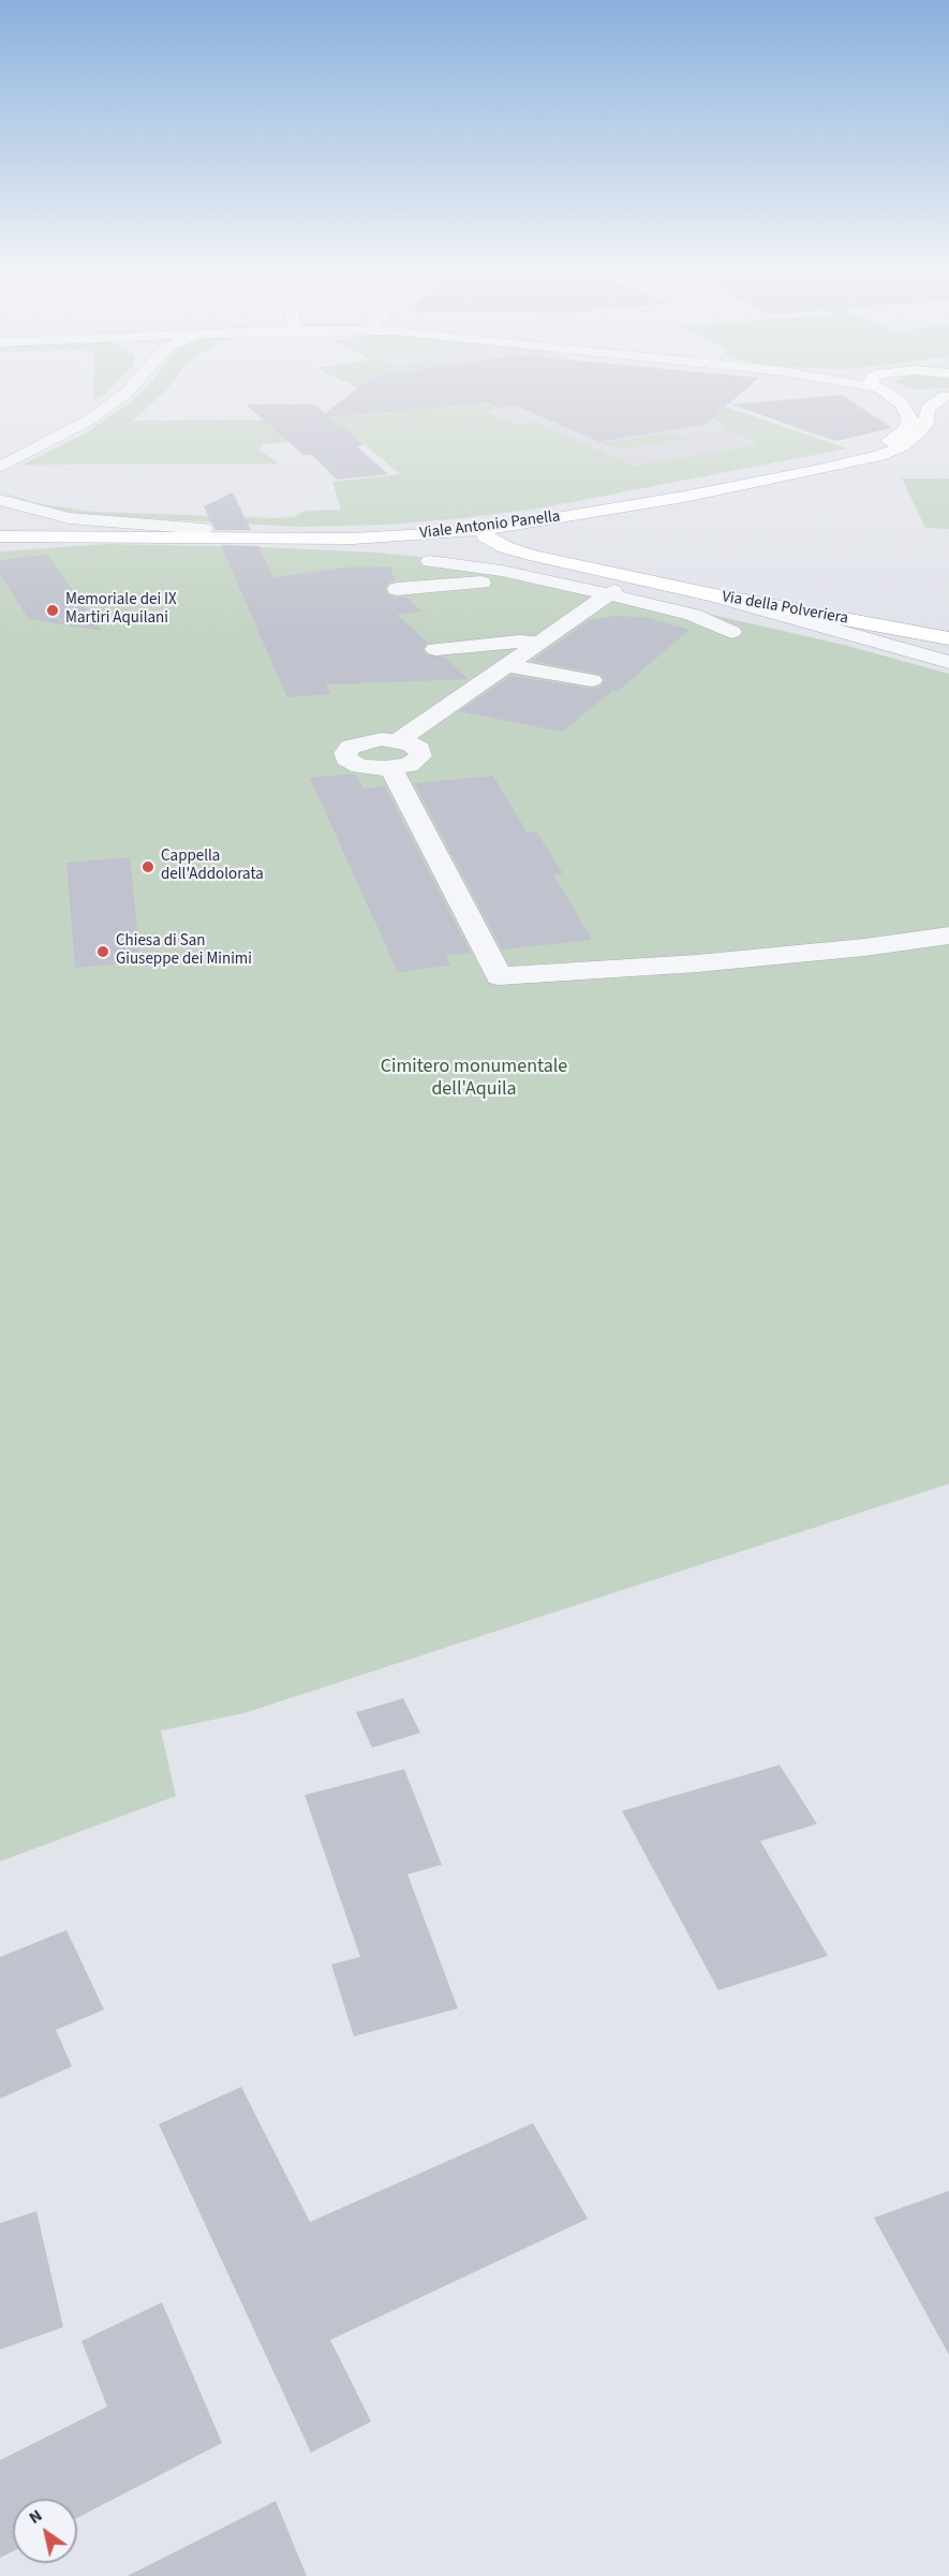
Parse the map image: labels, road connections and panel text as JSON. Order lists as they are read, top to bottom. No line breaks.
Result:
{"streets":{"main road":["Viale Antonio Panella","Via della Polveriera"]},"crossings":[["Viale Antonio Panella","Via della Polveriera"]],"parks":["Cimitero monumentale dell'Aquila"],"places":["Memoriale dei IX Martiri Aquilani","Cappella dell'Addolorata","Chiesa di San Giuseppe dei Minimi"],"north":"top left"}
